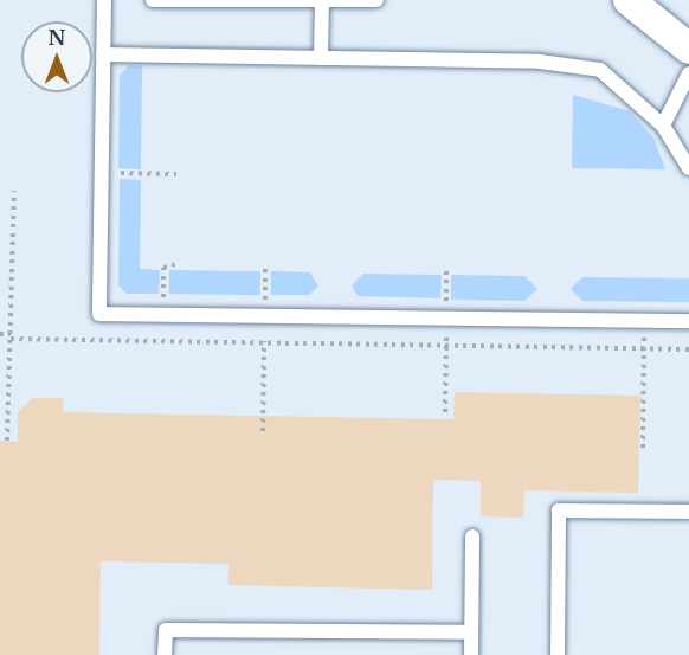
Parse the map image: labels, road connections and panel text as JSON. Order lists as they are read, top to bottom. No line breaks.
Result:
{"north":"top"}
